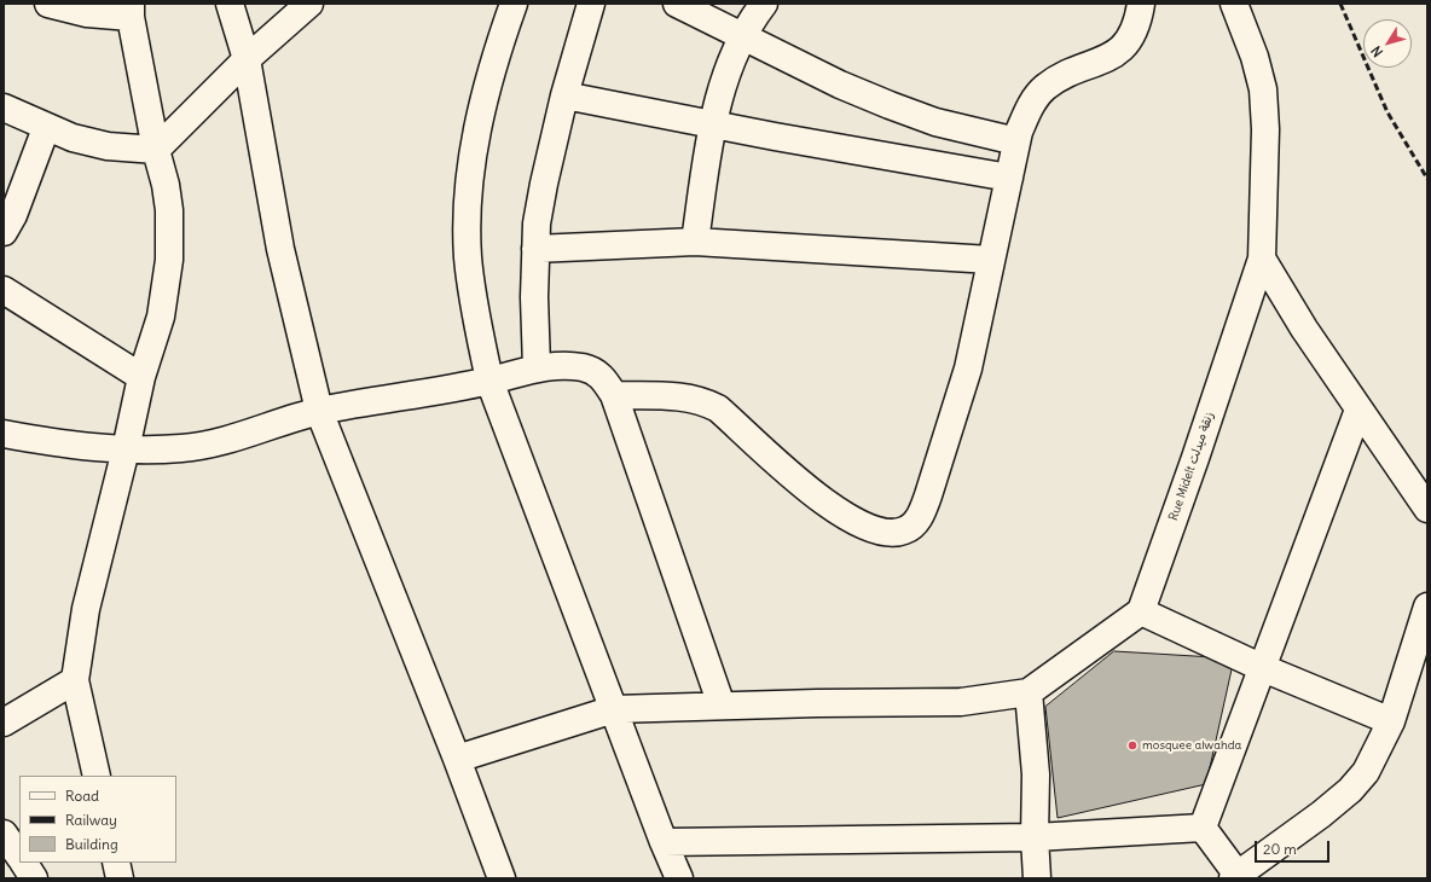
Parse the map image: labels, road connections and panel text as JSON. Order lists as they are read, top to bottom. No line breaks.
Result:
{"streets":{"street":["Rue Midelt زنقة ميدلت"]},"places":["mosquee alwahda"],"legend":["Road","Railway","Building"],"scale_bar":"20 m","north":"bottom left"}
